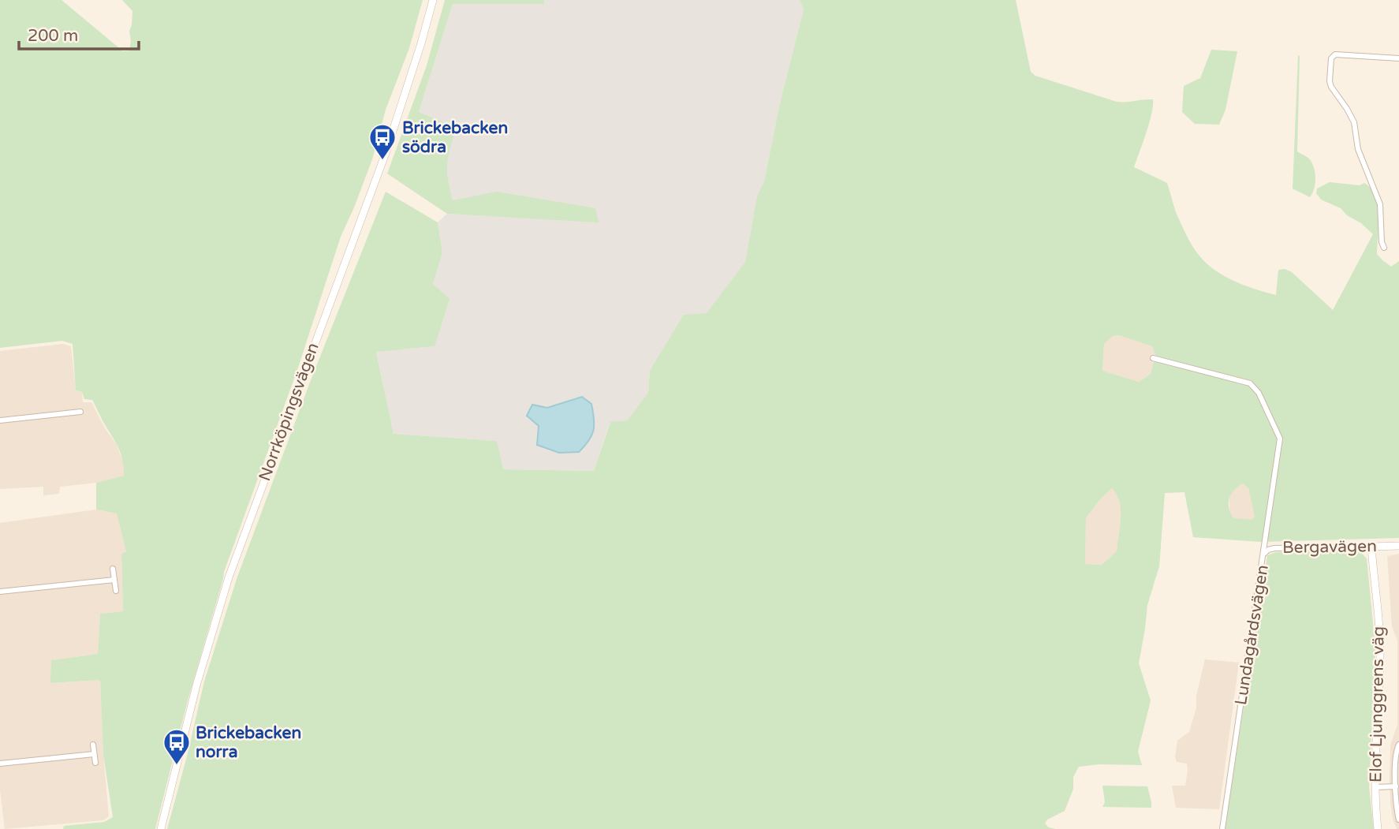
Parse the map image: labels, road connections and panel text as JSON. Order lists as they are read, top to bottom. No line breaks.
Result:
{"streets":{"main road":["Norrköpingsvägen","Bergavägen","Elof Ljunggrens väg"],"street":["Lundagårdsvägen"]},"crossings":[["Bergavägen","Lundagårdsvägen"],["Bergavägen","Elof Ljunggrens väg"]],"places":{"bus stop":["Brickebacken södra","Brickebacken norra"]},"scale_bar":"200 m"}
